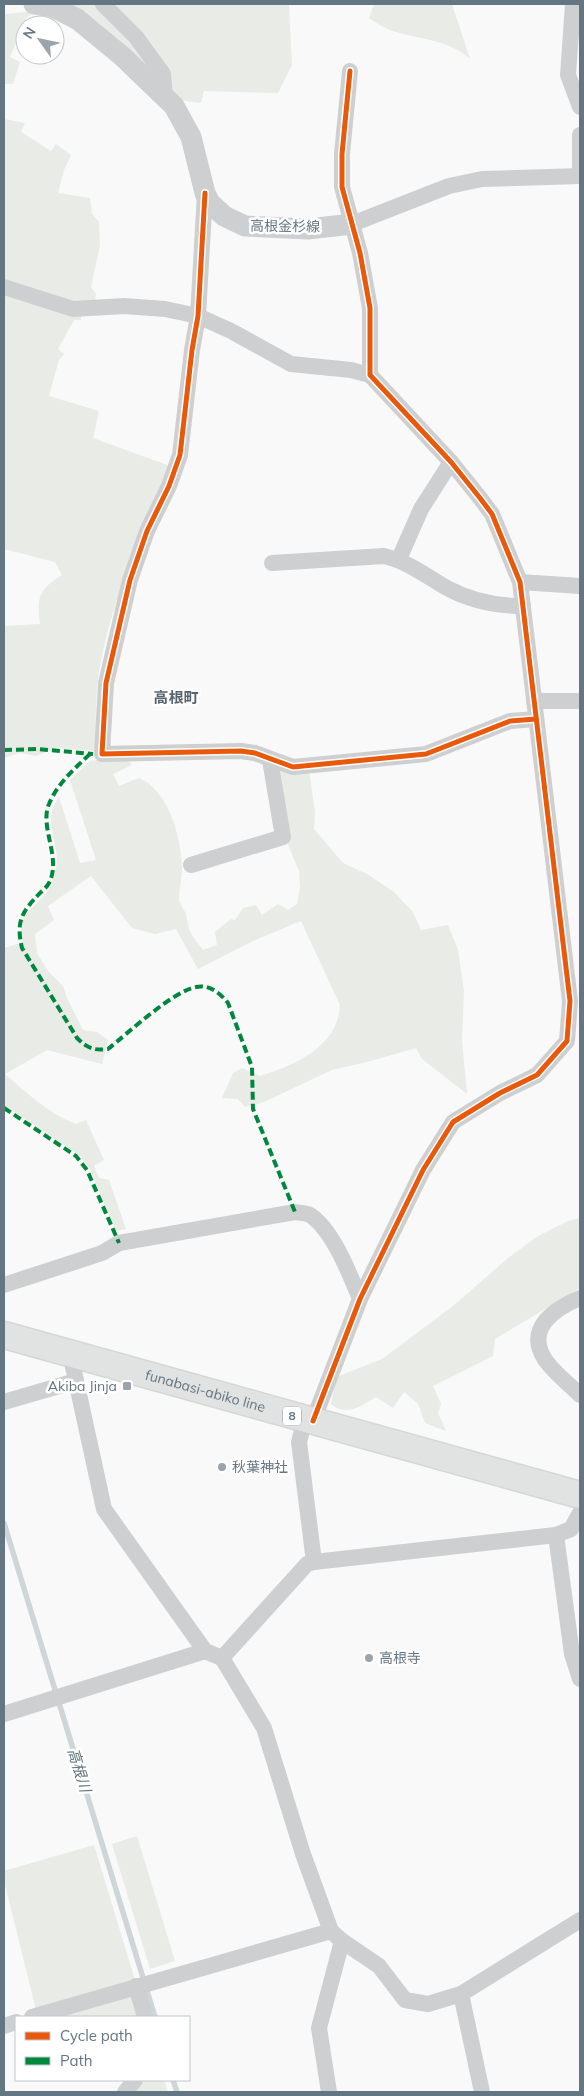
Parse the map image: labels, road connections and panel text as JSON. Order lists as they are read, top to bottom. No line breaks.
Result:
{"streets":{"main road":["funabasi-abiko line","8"],"street":["高根金杉線"]},"districts":["高根町"],"water":["高根川"],"places":{"transit":["Akiba Jinja"],"other":["秋葉神社","高根寺"]},"legend":["Cycle path","Path"],"north":"top left"}
